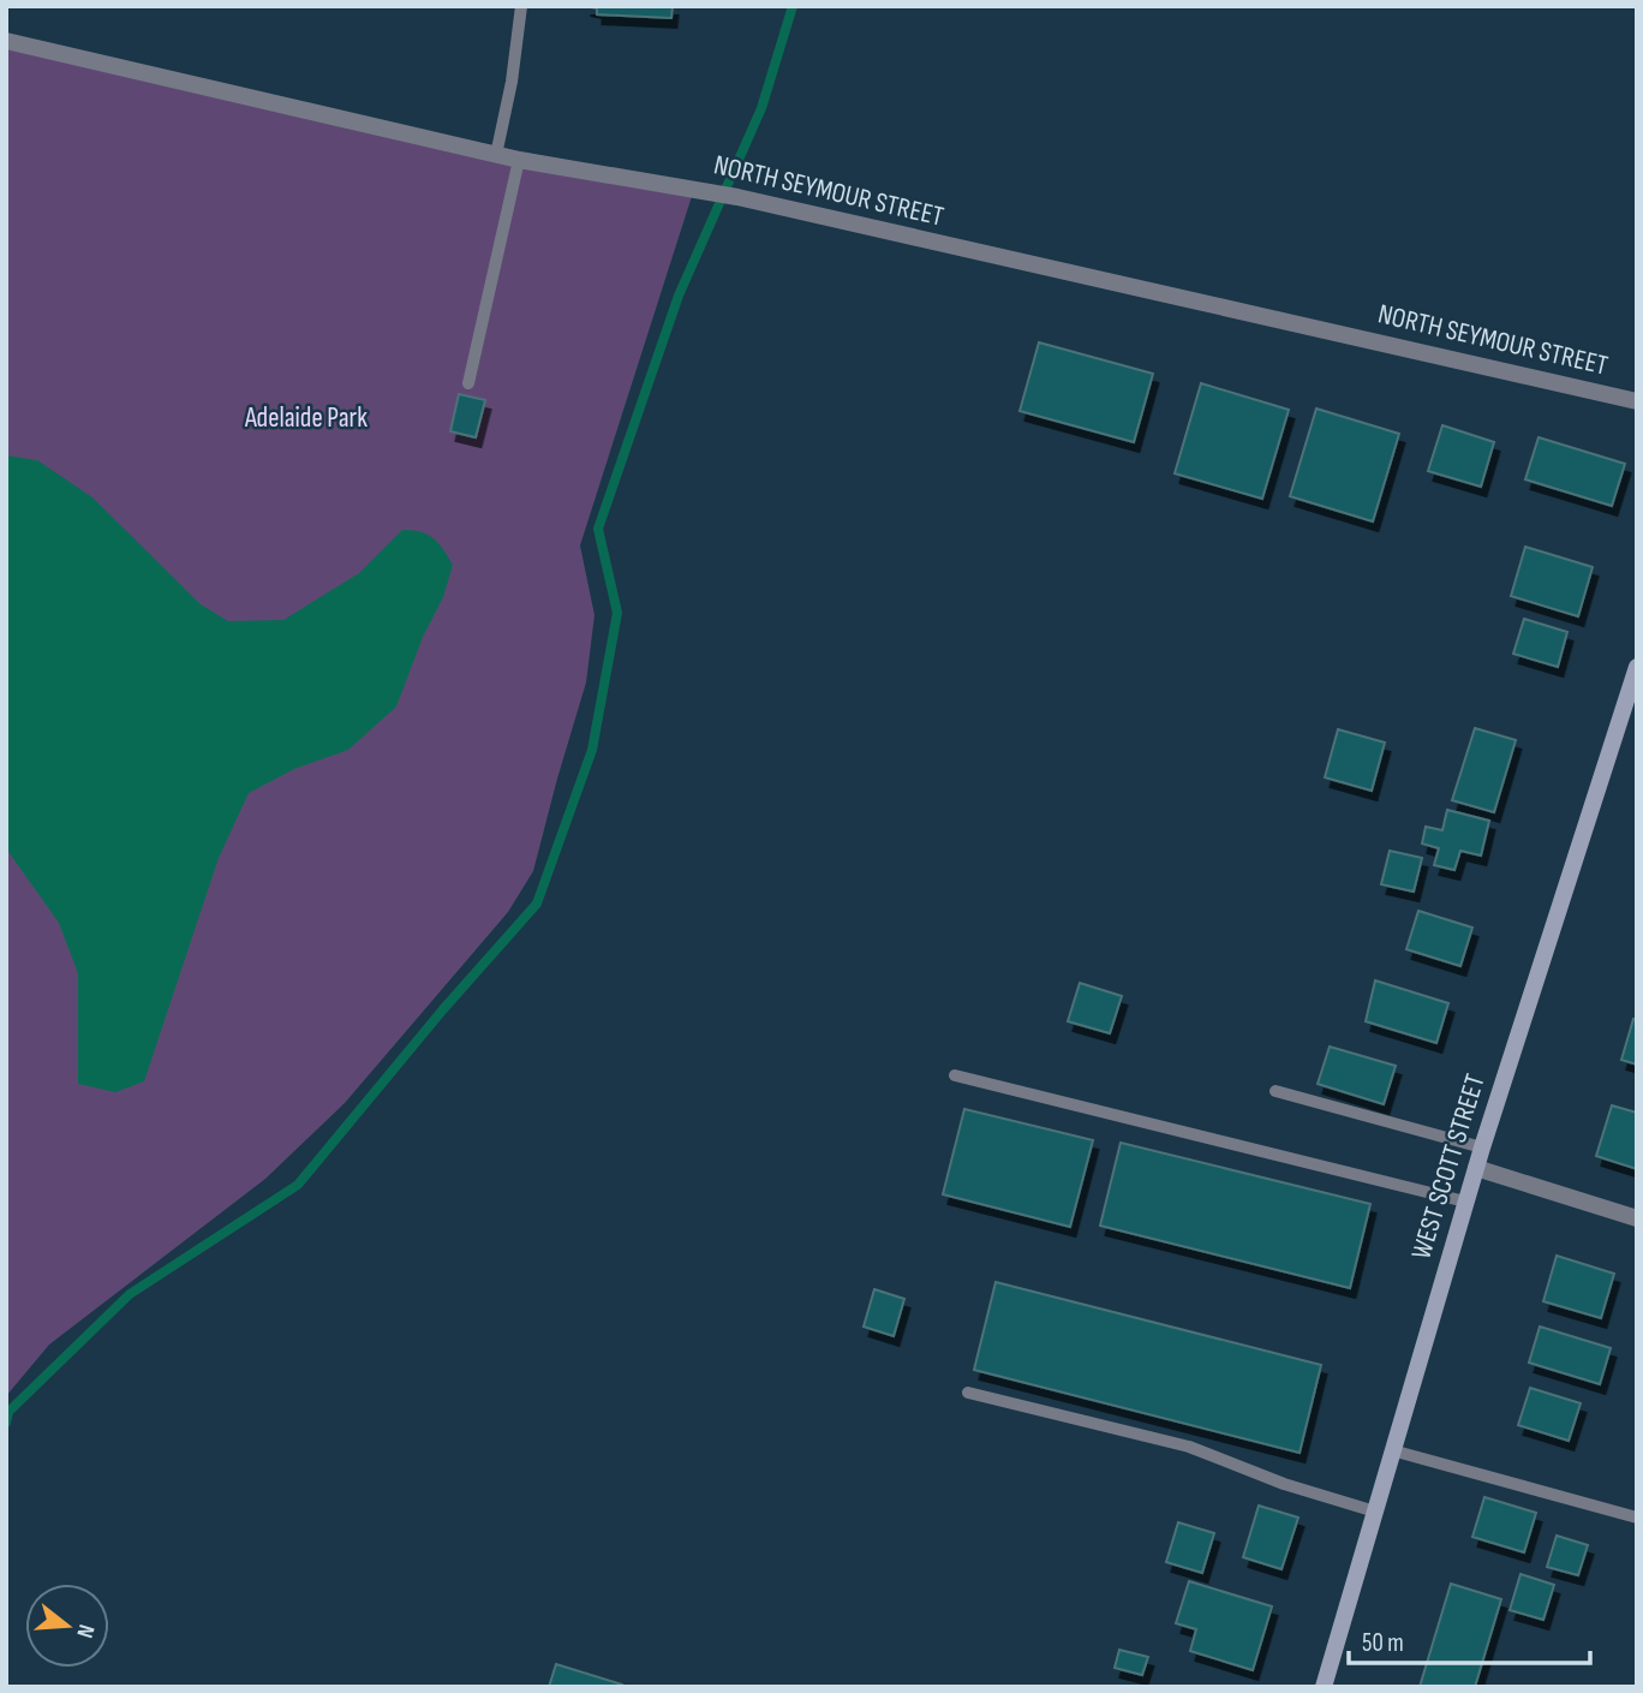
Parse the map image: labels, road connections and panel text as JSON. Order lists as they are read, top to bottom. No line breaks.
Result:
{"streets":{"main road":["WEST SCOTT STREET"],"street":["NORTH SEYMOUR STREET"]},"parks":["Adelaide Park"],"scale_bar":"50 m","north":"right"}
